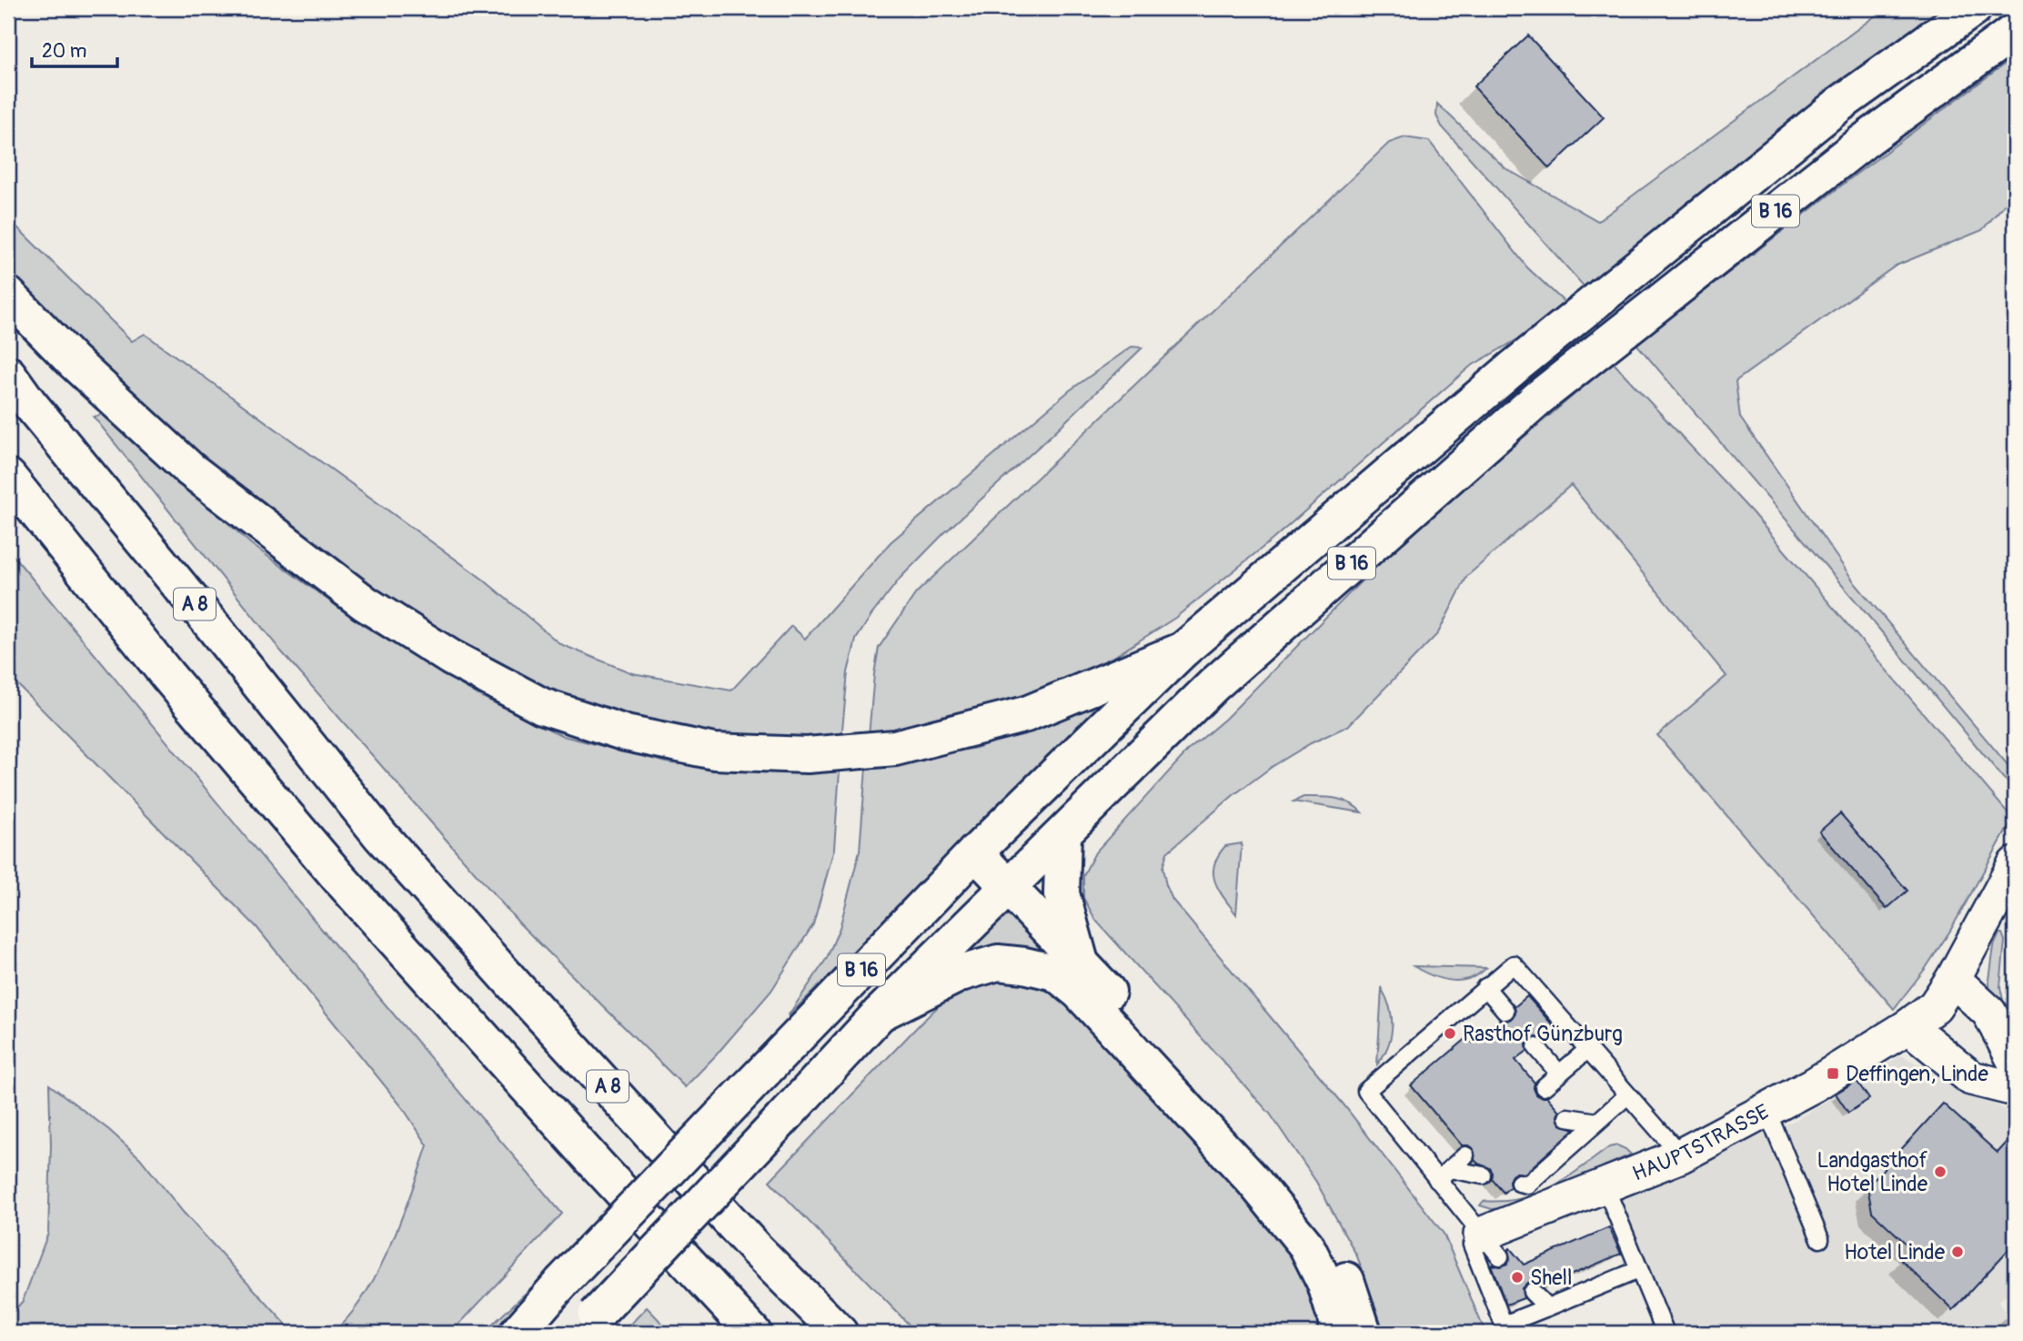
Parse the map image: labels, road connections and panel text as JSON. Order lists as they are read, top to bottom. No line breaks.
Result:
{"streets":{"main road":["B 16","A 8"],"street":["HAUPTSTRASSE"]},"places":{"other":["Rasthof Günzburg","Landgasthof Hotel Linde","Hotel Linde","Shell"],"transit":["Deffingen, Linde"]},"scale_bar":"20 m"}
